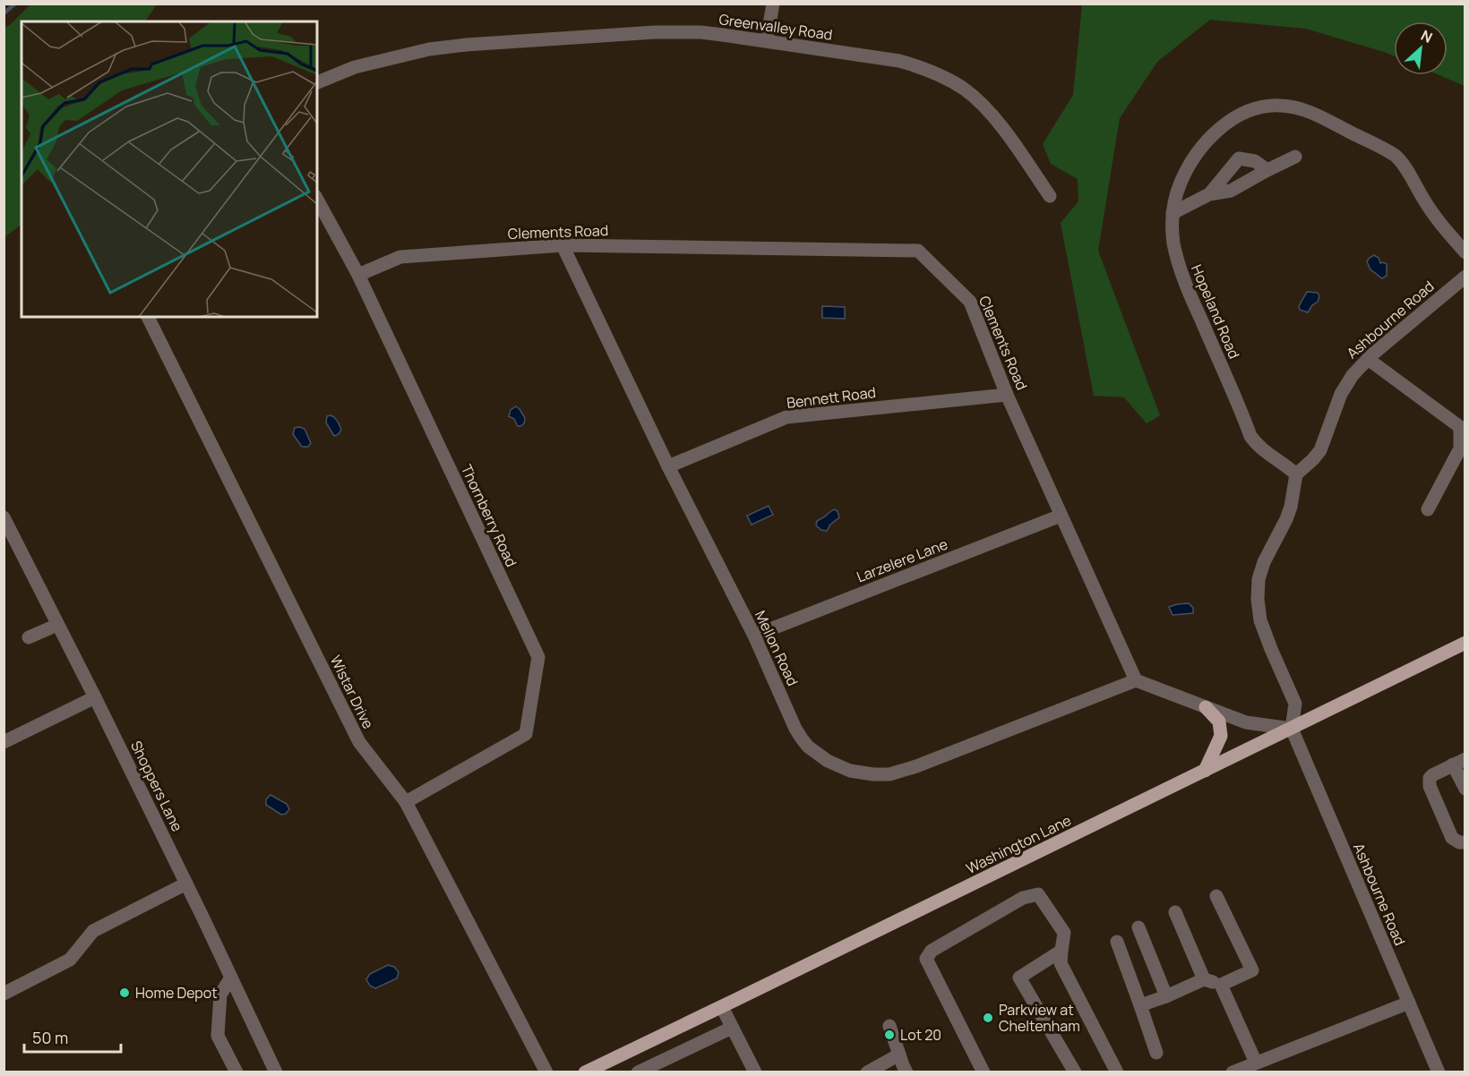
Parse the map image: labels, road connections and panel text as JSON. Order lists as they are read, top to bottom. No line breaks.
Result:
{"streets":{"main road":["Washington Lane"],"street":["Greenvalley Road","Clements Road","Hopeland Road","Ashbourne Road","Bennett Road","Thornberry Road","Larzelere Lane","Mellon Road","Wistar Drive","Shoppers Lane"]},"crossings":[["Clements Road","Bennett Road"],["Clements Road","Thornberry Road"],["Clements Road","Larzelere Lane"],["Clements Road","Mellon Road"],["Hopeland Road","Ashbourne Road"],["Ashbourne Road","Washington Lane"],["Bennett Road","Mellon Road"],["Thornberry Road","Wistar Drive"],["Larzelere Lane","Mellon Road"]],"places":["Home Depot","Parkview at Cheltenham","Lot 20"],"scale_bar":"50 m","north":"top right"}
